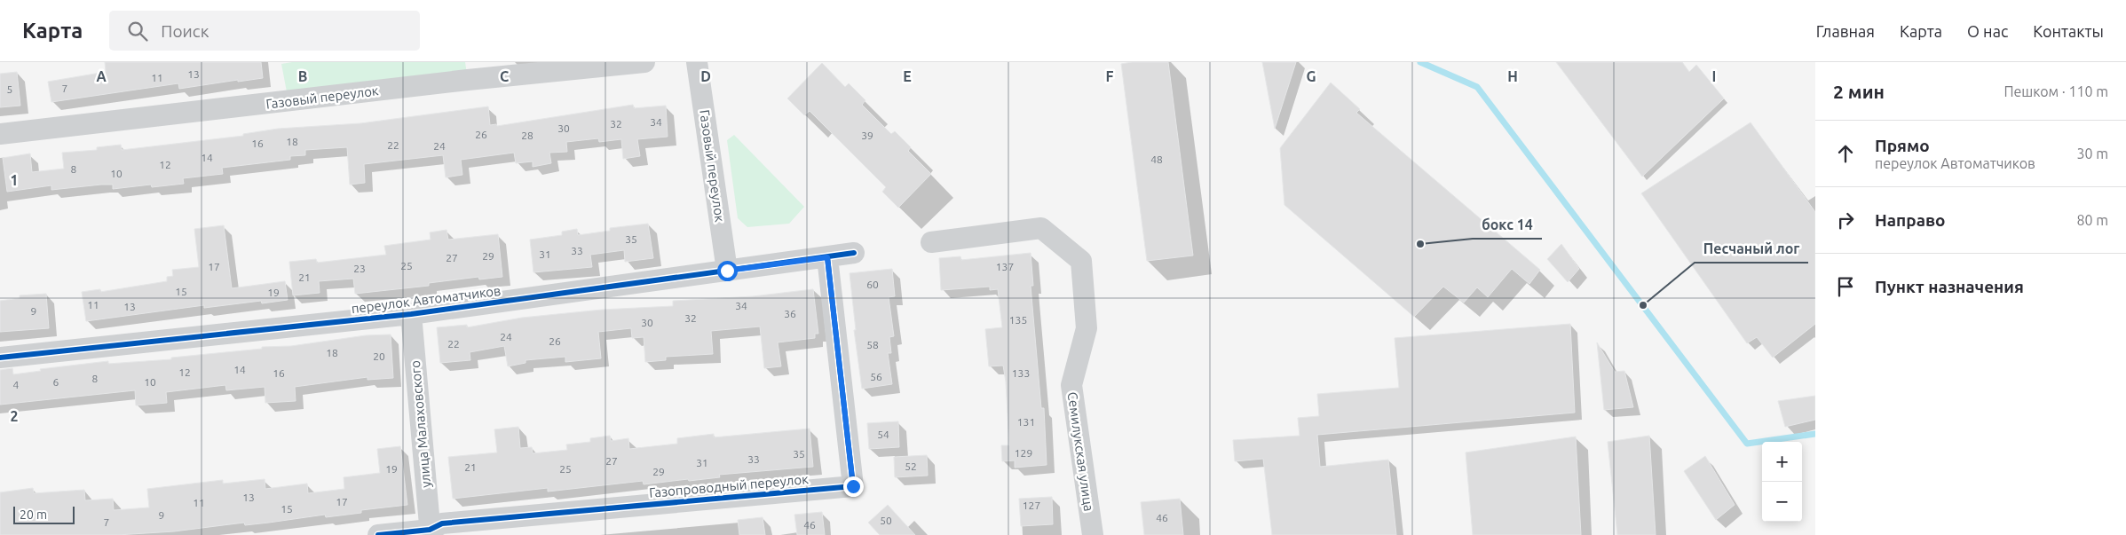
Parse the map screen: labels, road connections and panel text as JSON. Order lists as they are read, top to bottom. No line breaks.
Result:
{"streets":{"street":["Газовый переулок","переулок Автоматчиков","улица Малаховского","Семилукская улица","Газопроводный переулок"]},"crossings":[["Газовый переулок","переулок Автоматчиков"],["переулок Автоматчиков","улица Малаховского"],["переулок Автоматчиков","Газопроводный переулок"],["улица Малаховского","Газопроводный переулок"]],"places":["бокс 14","Песчаный лог"],"house_numbers":["13","11","7","5","34","32","30","26","28","39","18","16","22","24","14","48","12","8","10","35","33","31","29","27","25","17","137","23","21","60","15","19","11","34","13","9","36","32","135","30","24","26","22","58","18","20","14","12","16","133","56","8","6","10","4","131","54","129","35","33","27","31","52","21","19","25","29","13","17","11","127","15","9","46","50","7","46"],"scale_bar":"20 m","page":{"header":"Карта","search":"Поиск","nav":["Главная","Карта","О нас","Контакты"],"heading":["2 мин","Пешком · 110 m"],"list":[["Прямо","переулок Автоматчиков","30 m"],["Направо","80 m"],"Пункт назначения"],"map_buttons":["+","−"],"scale":"20 m"},"grid":{"columns":["A","B","C","D","E","F","G","H","I"],"rows":["1","2"]}}
